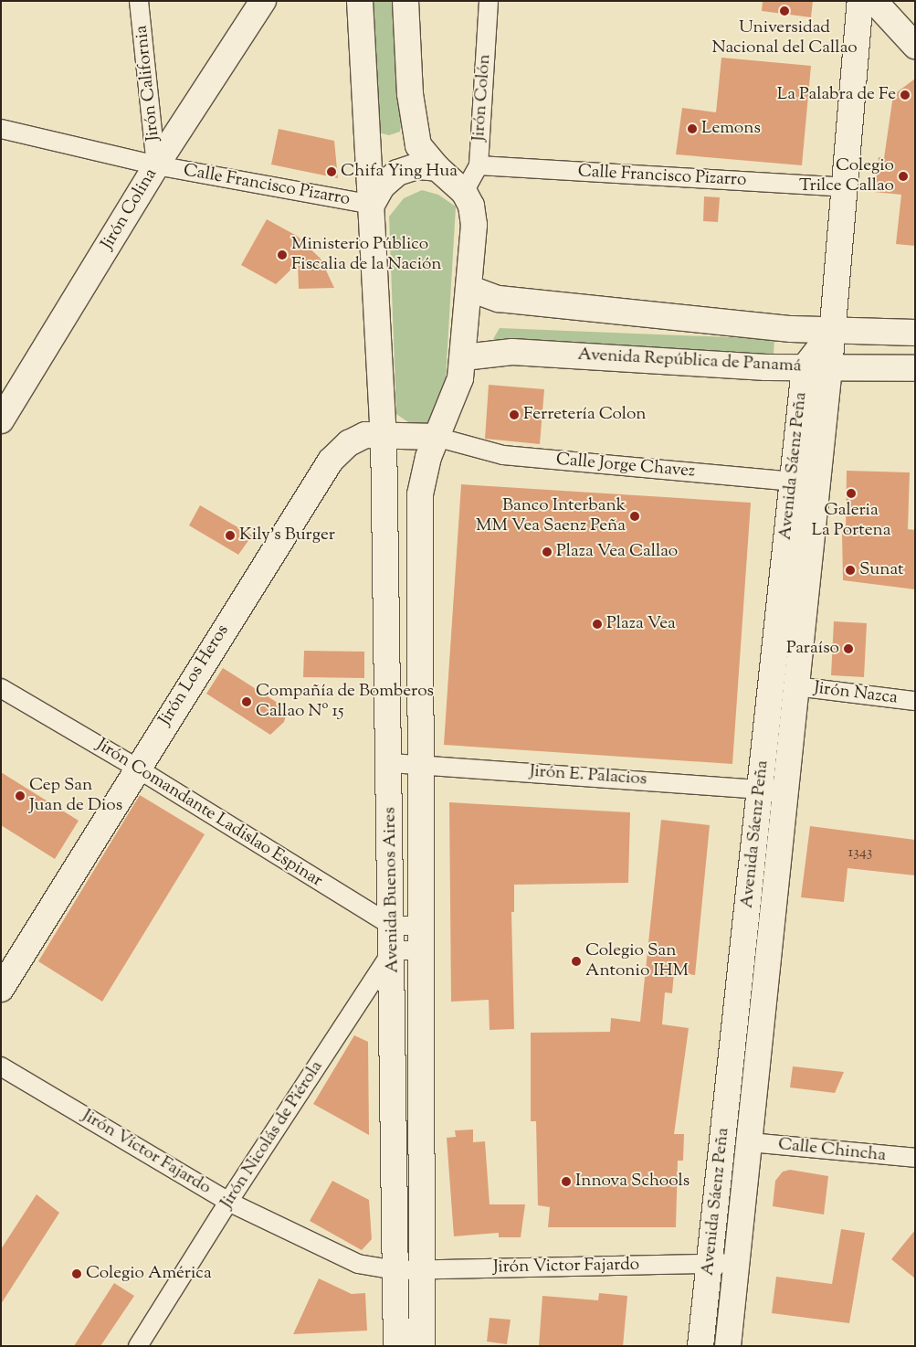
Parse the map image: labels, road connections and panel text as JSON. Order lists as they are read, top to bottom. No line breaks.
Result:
{"streets":{"main road":["Jirón Colina","Avenida República de Panamá","Avenida Sáenz Peña","Jirón Los Heros","Avenida Buenos Aires"],"street":["Jirón California","Jirón Colón","Calle Francisco Pizarro","Calle Jorge Chavez","Jirón Nazca","Jirón E. Palacios","Jirón Comandante Ladislao Espinar","Jirón Nicolás de Piérola","Calle Chincha","Jirón Víctor Fajardo","Jirón Victor Fajardo"]},"crossings":[["Jirón California","Calle Francisco Pizarro"],["Jirón California","Jirón Colina"],["Jirón Colón","Calle Francisco Pizarro"],["Jirón Colón","Avenida Buenos Aires"],["Calle Francisco Pizarro","Jirón Colina"],["Calle Francisco Pizarro","Avenida Sáenz Peña"],["Calle Francisco Pizarro","Avenida Buenos Aires"],["Avenida República de Panamá","Avenida Sáenz Peña"],["Avenida República de Panamá","Avenida Buenos Aires"],["Calle Jorge Chavez","Avenida Sáenz Peña"],["Calle Jorge Chavez","Jirón Los Heros"],["Calle Jorge Chavez","Avenida Buenos Aires"],["Avenida Sáenz Peña","Jirón Nazca"],["Avenida Sáenz Peña","Jirón E. Palacios"],["Avenida Sáenz Peña","Calle Chincha"],["Avenida Sáenz Peña","Jirón Victor Fajardo"],["Jirón Los Heros","Jirón Comandante Ladislao Espinar"],["Jirón Los Heros","Avenida Buenos Aires"],["Jirón E. Palacios","Avenida Buenos Aires"],["Jirón Comandante Ladislao Espinar","Avenida Buenos Aires"],["Avenida Buenos Aires","Jirón Nicolás de Piérola"],["Avenida Buenos Aires","Jirón Víctor Fajardo"],["Avenida Buenos Aires","Jirón Victor Fajardo"],["Jirón Nicolás de Piérola","Jirón Víctor Fajardo"],["Jirón Víctor Fajardo","Jirón Victor Fajardo"]],"places":["Universidad Nacional del Callao","La Palabra de Fe","Lemons","Chifa Ying Hua","Colegio Trilce Callao","Ministerio Público Fiscalia de la Nación","Ferretería Colon","Galeria La Portena","Banco Interbank MM Vea Saenz Peña","Kily's Burger","Plaza Vea Callao","Sunat","Plaza Vea","Paraíso","Compañía de Bomberos Callao Nº 15","Cep San Juan de Dios","Colegio San Antonio IHM","Innova Schools","Colegio América"],"house_numbers":["1343"]}
